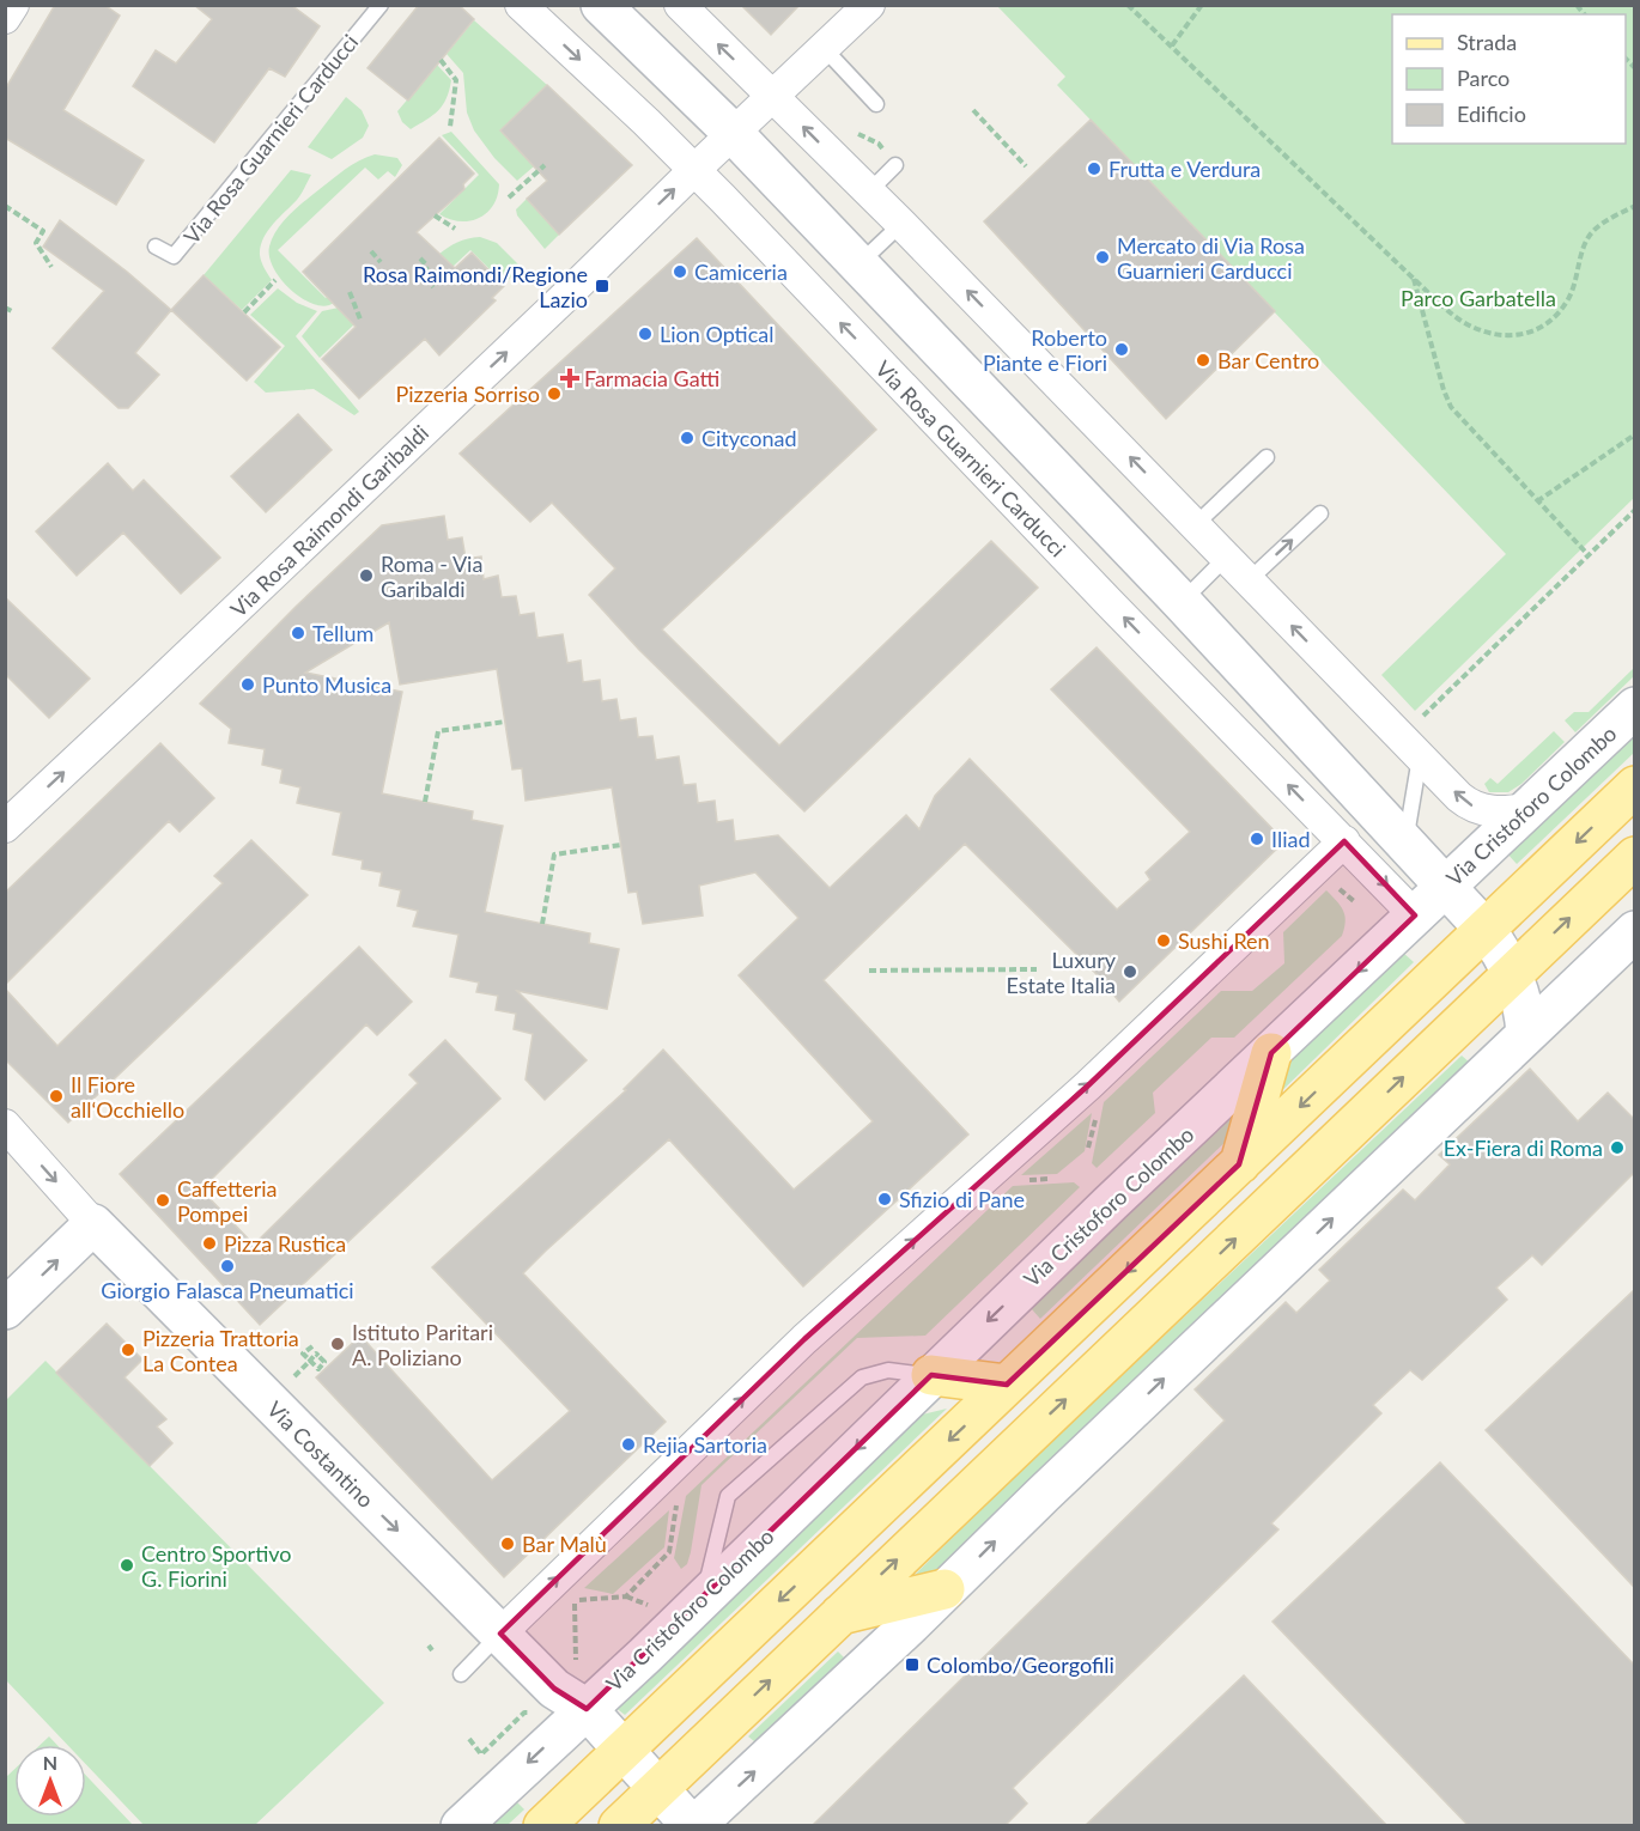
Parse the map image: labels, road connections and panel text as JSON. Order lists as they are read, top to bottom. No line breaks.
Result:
{"streets":{"main road":["Via Cristoforo Colombo","Via Costantino"],"street":["Via Rosa Guarnieri Carducci","Via Rosa Raimondi Garibaldi"]},"crossings":[["Via Rosa Guarnieri Carducci","Via Rosa Raimondi Garibaldi"],["Via Rosa Guarnieri Carducci","Via Cristoforo Colombo"],["Via Cristoforo Colombo","Via Costantino"]],"one_way":["Via Rosa Raimondi Garibaldi","Via Costantino"],"parks":["Parco Garbatella"],"places":{"other":["Frutta e Verdura","Mercato di Via Rosa Guarnieri Carducci","Camiceria","Lion Optical","Roberto Piante e Fiori","Bar Centro","Pizzeria Sorriso","Cityconad","Roma - Via Garibaldi","Tellum","Punto Musica","Iliad","Sushi Ren","Luxury Estate Italia","Il Fiore all‘Occhiello","Ex-Fiera di Roma","Sfizio di Pane","Caffetteria Pompei","Pizza Rustica","Giorgio Falasca Pneumatici","Istituto Paritari A. Poliziano","Pizzeria Trattoria La Contea","Rejia Sartoria","Bar Malù","Centro Sportivo G. Fiorini"],"transit":["Rosa Raimondi/Regione Lazio","Colombo/Georgofili"],"health":["Farmacia Gatti"]},"legend":["Strada","Parco","Edificio"],"north":"top"}
